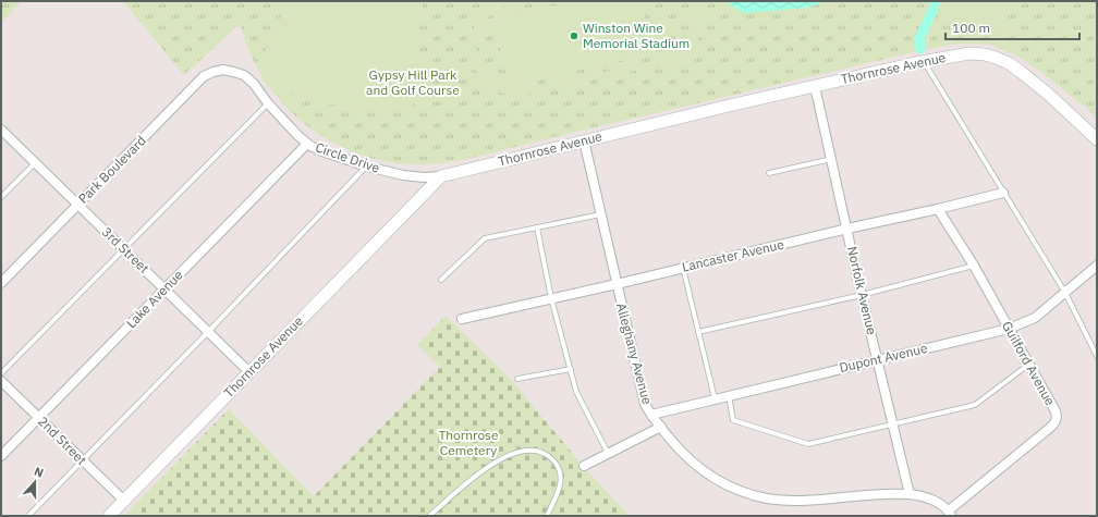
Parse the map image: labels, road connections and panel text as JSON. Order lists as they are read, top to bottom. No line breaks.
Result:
{"streets":{"street":["Thornrose Avenue","Circle Drive","Park Boulevard","3rd Street","Lancaster Avenue","Norfolk Avenue","Lake Avenue","Alleghany Avenue","Dupont Avenue","Guilford Avenue","2nd Street"]},"crossings":[["Thornrose Avenue","Circle Drive"],["Thornrose Avenue","3rd Street"],["Thornrose Avenue","Norfolk Avenue"],["Thornrose Avenue","Alleghany Avenue"],["Thornrose Avenue","2nd Street"],["Circle Drive","Park Boulevard"],["Circle Drive","Lake Avenue"],["Park Boulevard","3rd Street"],["3rd Street","Lake Avenue"],["Lancaster Avenue","Norfolk Avenue"],["Lancaster Avenue","Alleghany Avenue"],["Lancaster Avenue","Guilford Avenue"],["Norfolk Avenue","Alleghany Avenue"],["Norfolk Avenue","Dupont Avenue"],["Lake Avenue","2nd Street"],["Alleghany Avenue","Dupont Avenue"],["Alleghany Avenue","Guilford Avenue"],["Dupont Avenue","Guilford Avenue"]],"parks":["Gypsy Hill Park and Golf Course","Thornrose Cemetery"],"places":["Winston Wine Memorial Stadium"],"scale_bar":"100 m","north":"top"}
